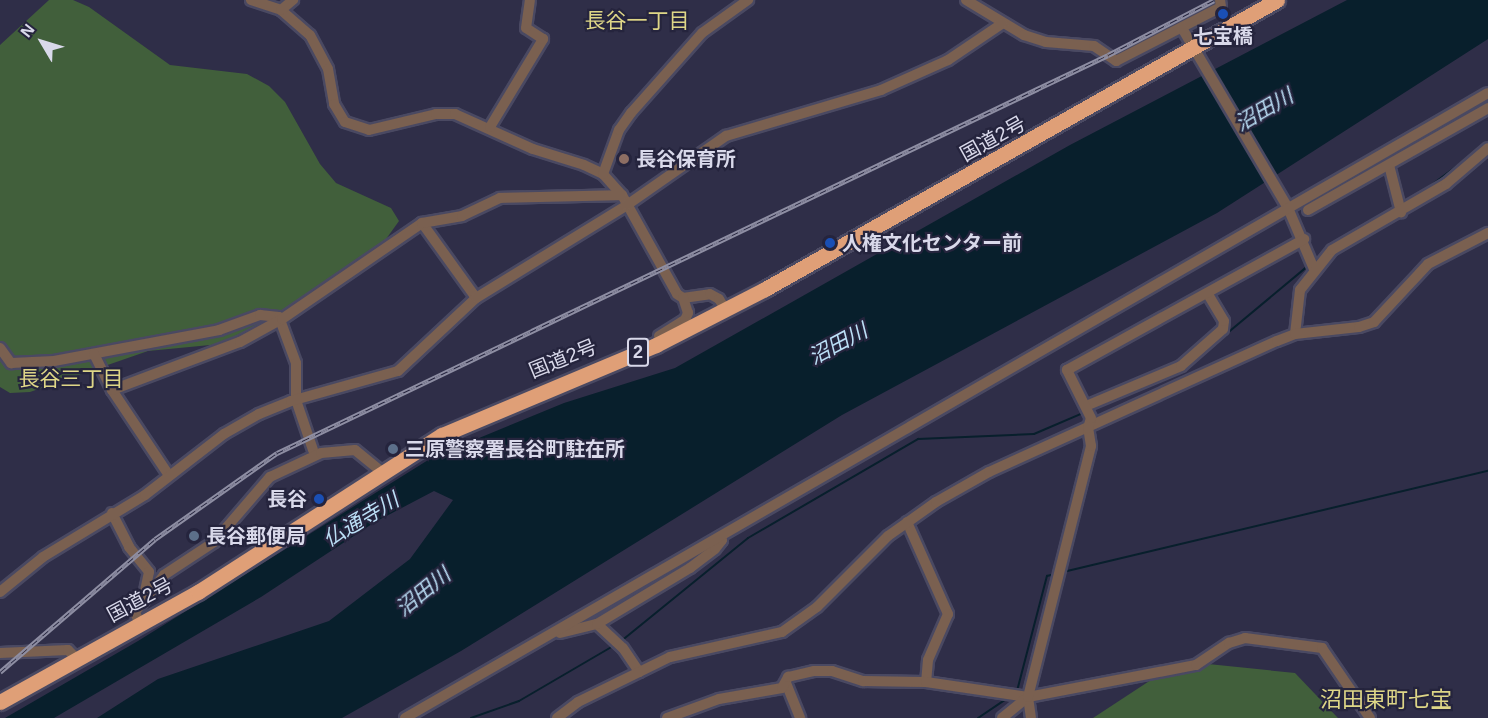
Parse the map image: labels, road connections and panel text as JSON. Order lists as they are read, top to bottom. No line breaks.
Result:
{"streets":{"highway":["国道2号","2"]},"districts":["長谷一丁目","長谷三丁目","沼田東町七宝"],"water":["沼田川","仏通寺川"],"places":["七宝橋","長谷保育所","人権文化センター前","三原警察署長谷町駐在所","長谷","長谷郵便局"],"north":"top left"}
